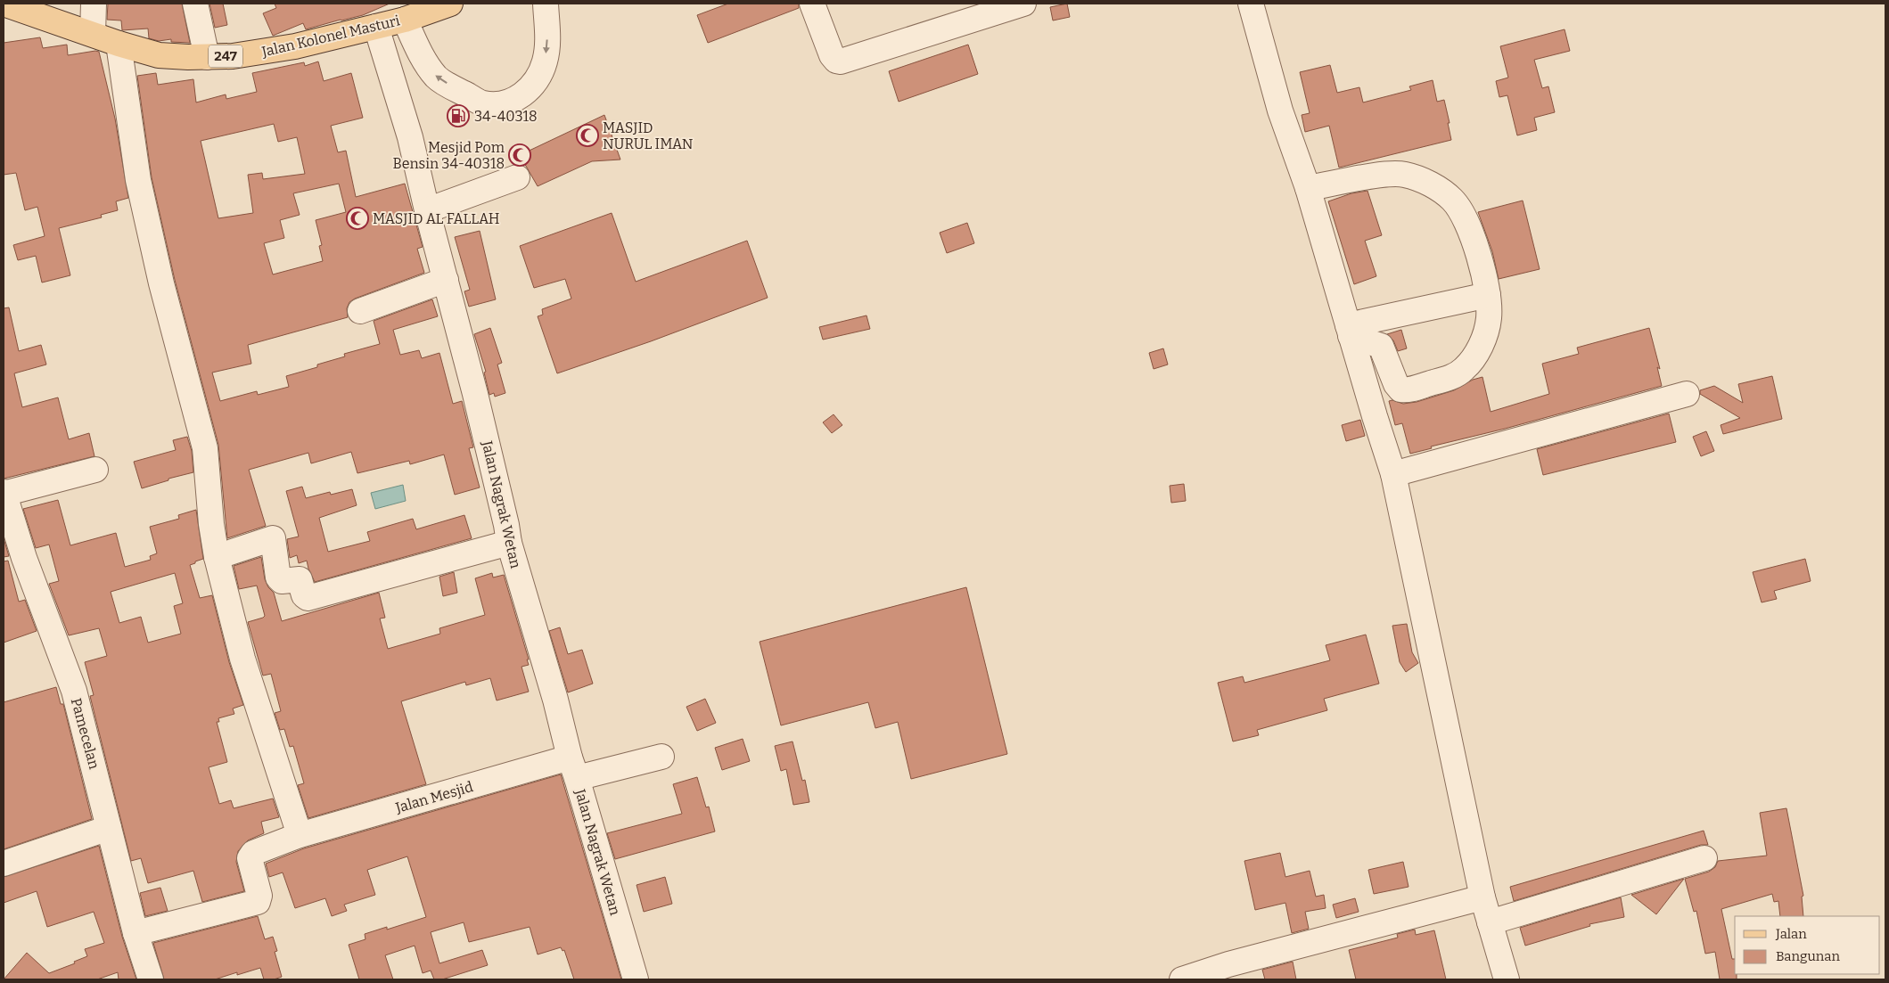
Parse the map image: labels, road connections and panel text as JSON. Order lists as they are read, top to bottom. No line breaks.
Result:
{"streets":{"main road":["Jalan Kolonel Masturi","247"],"street":["Jalan Nagrak Wetan","Pamecelan","Jalan Mesjid"]},"crossings":[["Jalan Kolonel Masturi","Jalan Nagrak Wetan"],["Jalan Nagrak Wetan","Jalan Mesjid"],["Pamecelan","Jalan Mesjid"]],"places":{"fuel station":["34-40318"],"mosque":["MASJID NURUL IMAN","Mesjid Pom Bensin 34-40318","MASJID AL FALLAH"]},"legend":["Jalan","Bangunan"]}
